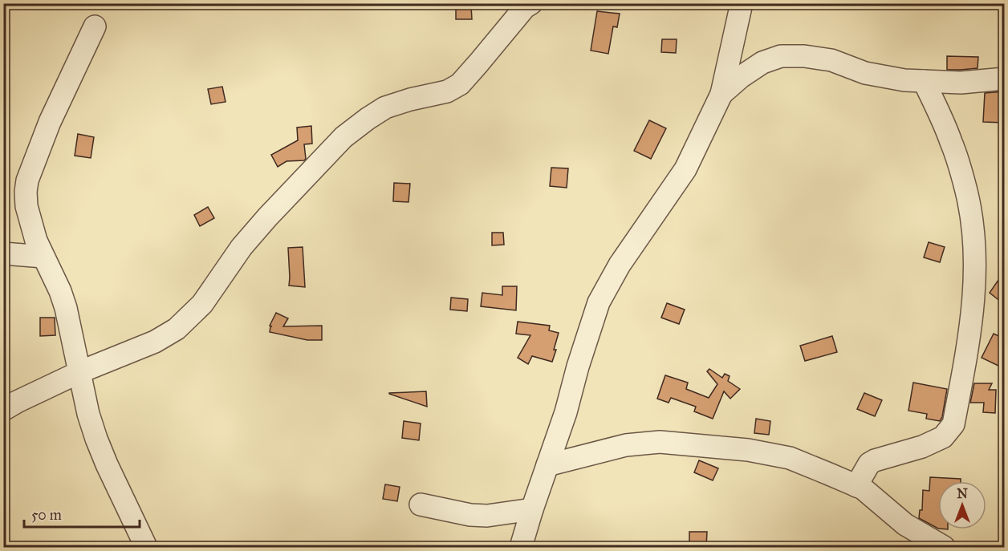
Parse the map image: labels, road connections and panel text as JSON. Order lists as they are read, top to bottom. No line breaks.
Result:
{"scale_bar":"50 m","north":"top"}
